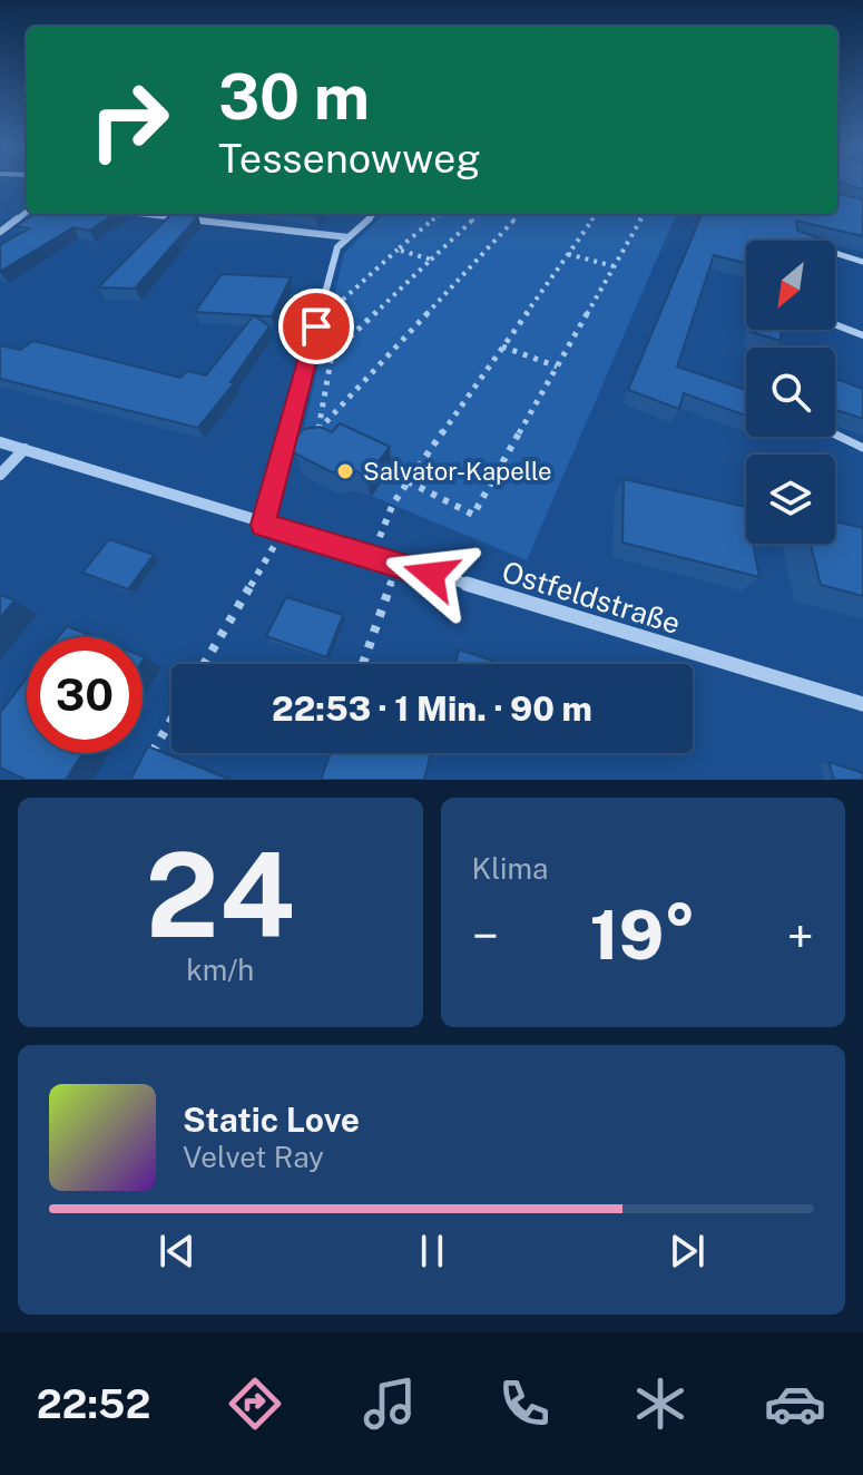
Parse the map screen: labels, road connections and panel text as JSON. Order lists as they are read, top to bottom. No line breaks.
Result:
{"streets":{"street":["Ostfeldstraße"]},"places":["Salvator-Kapelle"],"north":"bottom left","page":{"turn":["30 m","Tessenowweg"],"limit":"30","trip":"22:53 · 1 Min. · 90 m","tile":[["24","km/h"],"Klima"],"heat":["−","19°","+"],"song":["Static Love","Velvet Ray"],"tabs":"22:52"}}
